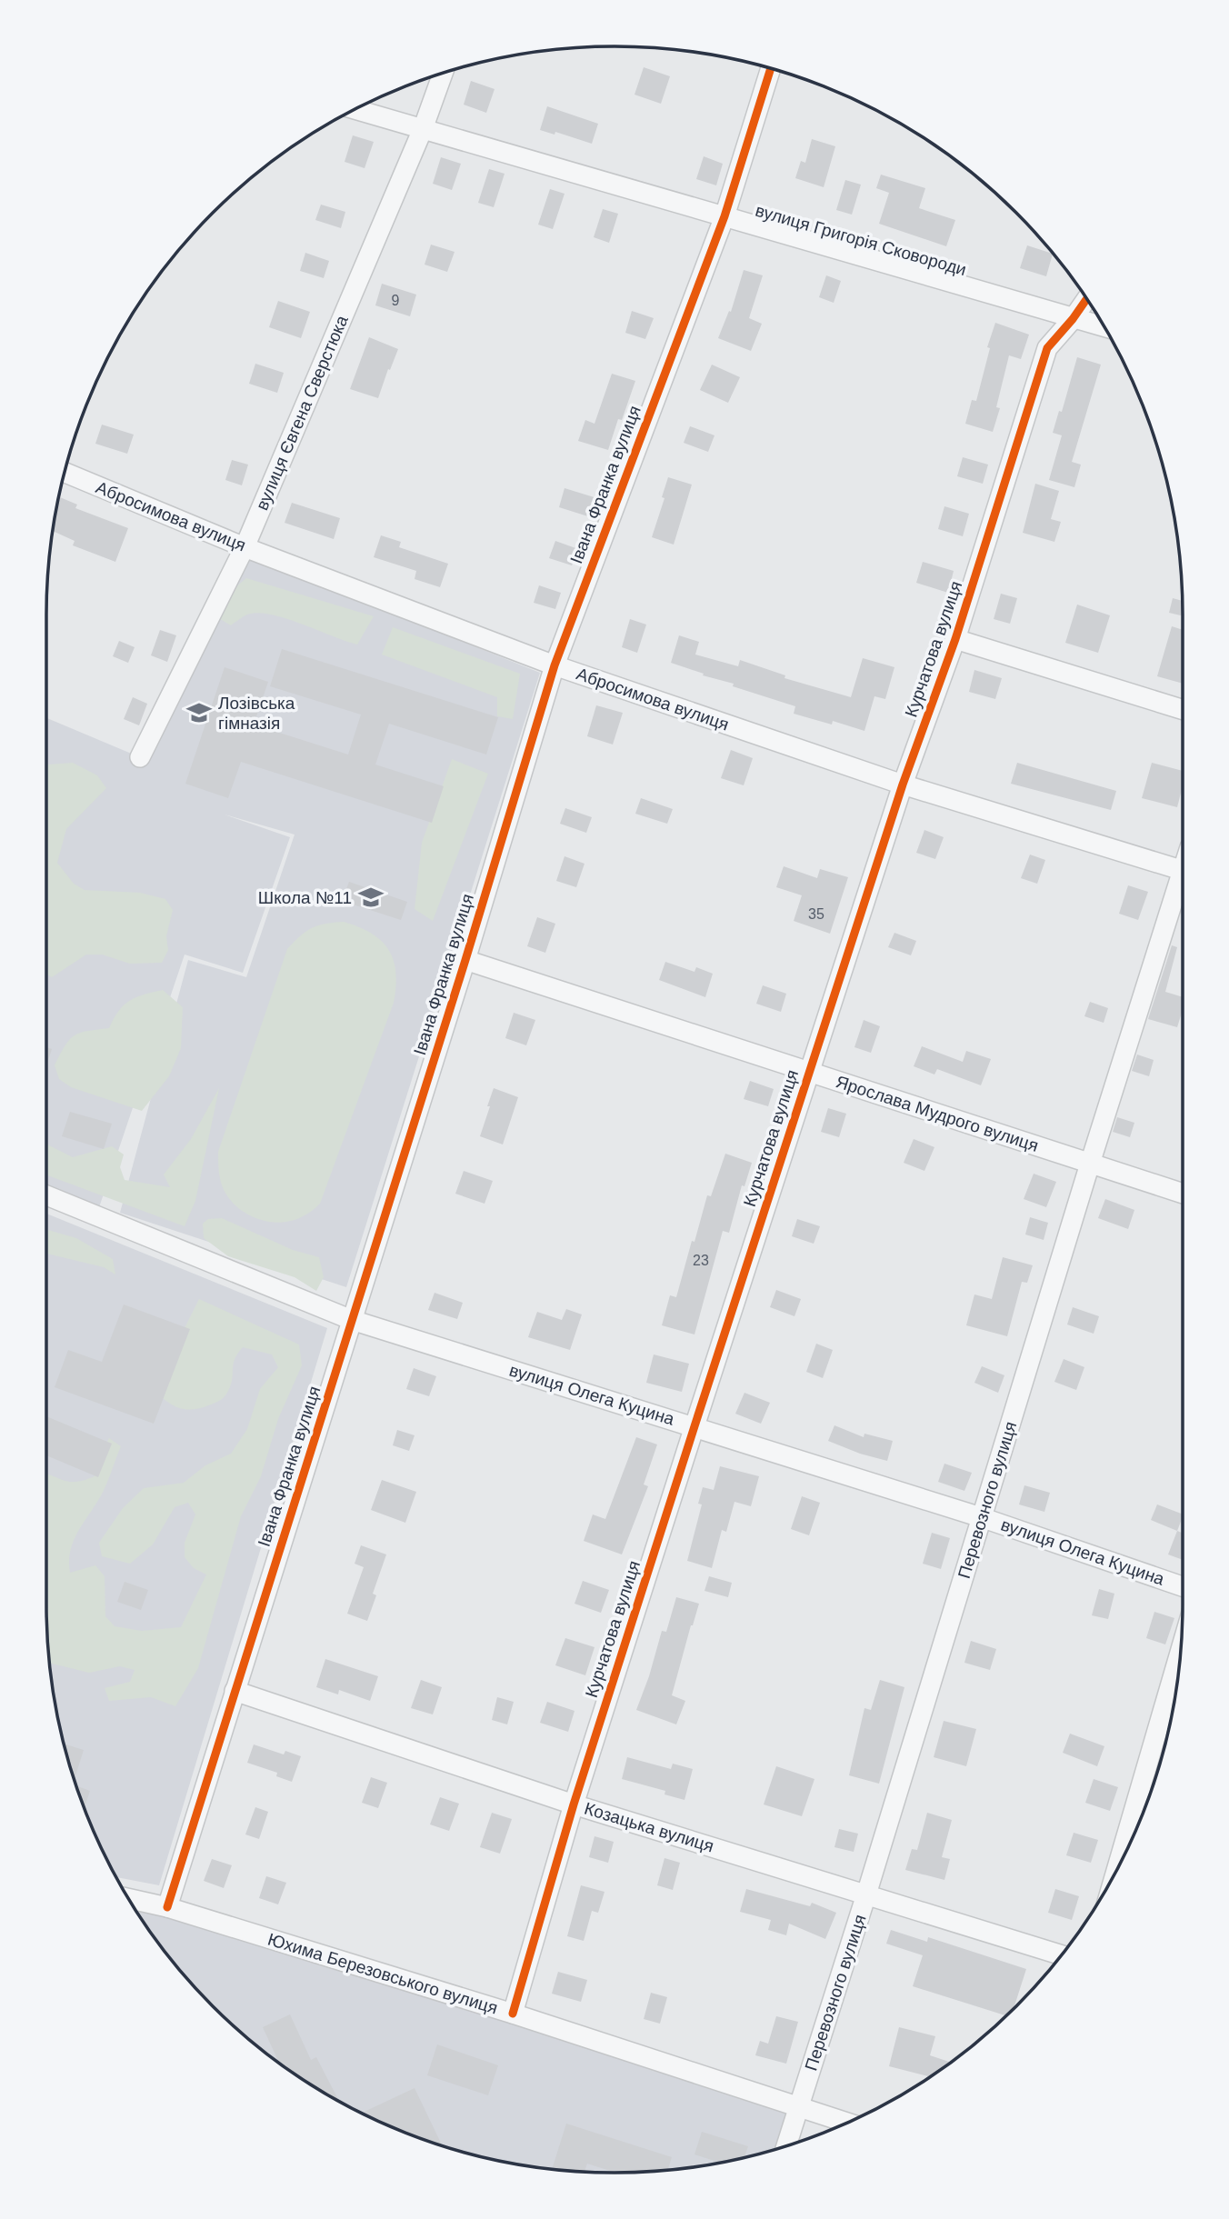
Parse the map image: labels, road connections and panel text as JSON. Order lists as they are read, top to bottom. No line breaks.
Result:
{"streets":{"street":["вулиця Григорія Сковороди","вулиця Євгена Сверстюка","Івана Франка вулиця","Абросимова вулиця","Курчатова вулиця","Ярослава Мудрого вулиця","вулиця Олега Куцина","Перевозного вулиця","Козацька вулиця","Юхима Березовського вулиця"]},"crossings":[["вулиця Григорія Сковороди","вулиця Євгена Сверстюка"],["вулиця Григорія Сковороди","Івана Франка вулиця"],["вулиця Григорія Сковороди","Курчатова вулиця"],["вулиця Євгена Сверстюка","Абросимова вулиця"],["Івана Франка вулиця","Абросимова вулиця"],["Івана Франка вулиця","Ярослава Мудрого вулиця"],["Івана Франка вулиця","вулиця Олега Куцина"],["Івана Франка вулиця","Козацька вулиця"],["Івана Франка вулиця","Юхима Березовського вулиця"],["Абросимова вулиця","Курчатова вулиця"],["Курчатова вулиця","Ярослава Мудрого вулиця"],["Курчатова вулиця","вулиця Олега Куцина"],["Курчатова вулиця","Козацька вулиця"],["Курчатова вулиця","Юхима Березовського вулиця"],["Ярослава Мудрого вулиця","Перевозного вулиця"],["вулиця Олега Куцина","Перевозного вулиця"],["Перевозного вулиця","Козацька вулиця"],["Перевозного вулиця","Юхима Березовського вулиця"]],"places":{"school or university":["Лозівська гімназія","Школа №11"]},"house_numbers":["9","35","23"]}
